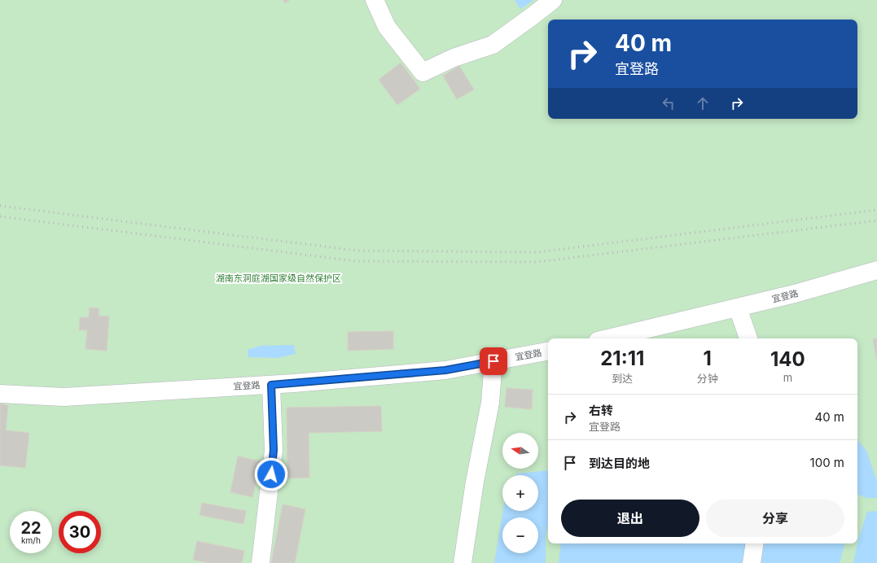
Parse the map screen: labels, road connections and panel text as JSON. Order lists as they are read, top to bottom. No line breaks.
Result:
{"streets":{"street":["宜登路"]},"parks":["湖南东洞庭湖国家级自然保护区"],"north":"left","page":{"turn":["40 m","宜登路"],"eta":["21:11","到达","1","分钟","140","m"],"list":[{"name":"右转","note":"宜登路","value":"40 m"},{"name":"到达目的地","value":"100 m"}],"map_buttons":["+","−"],"buttons":["退出","分享"],"speed":"22 km/h","limit":"30"}}
